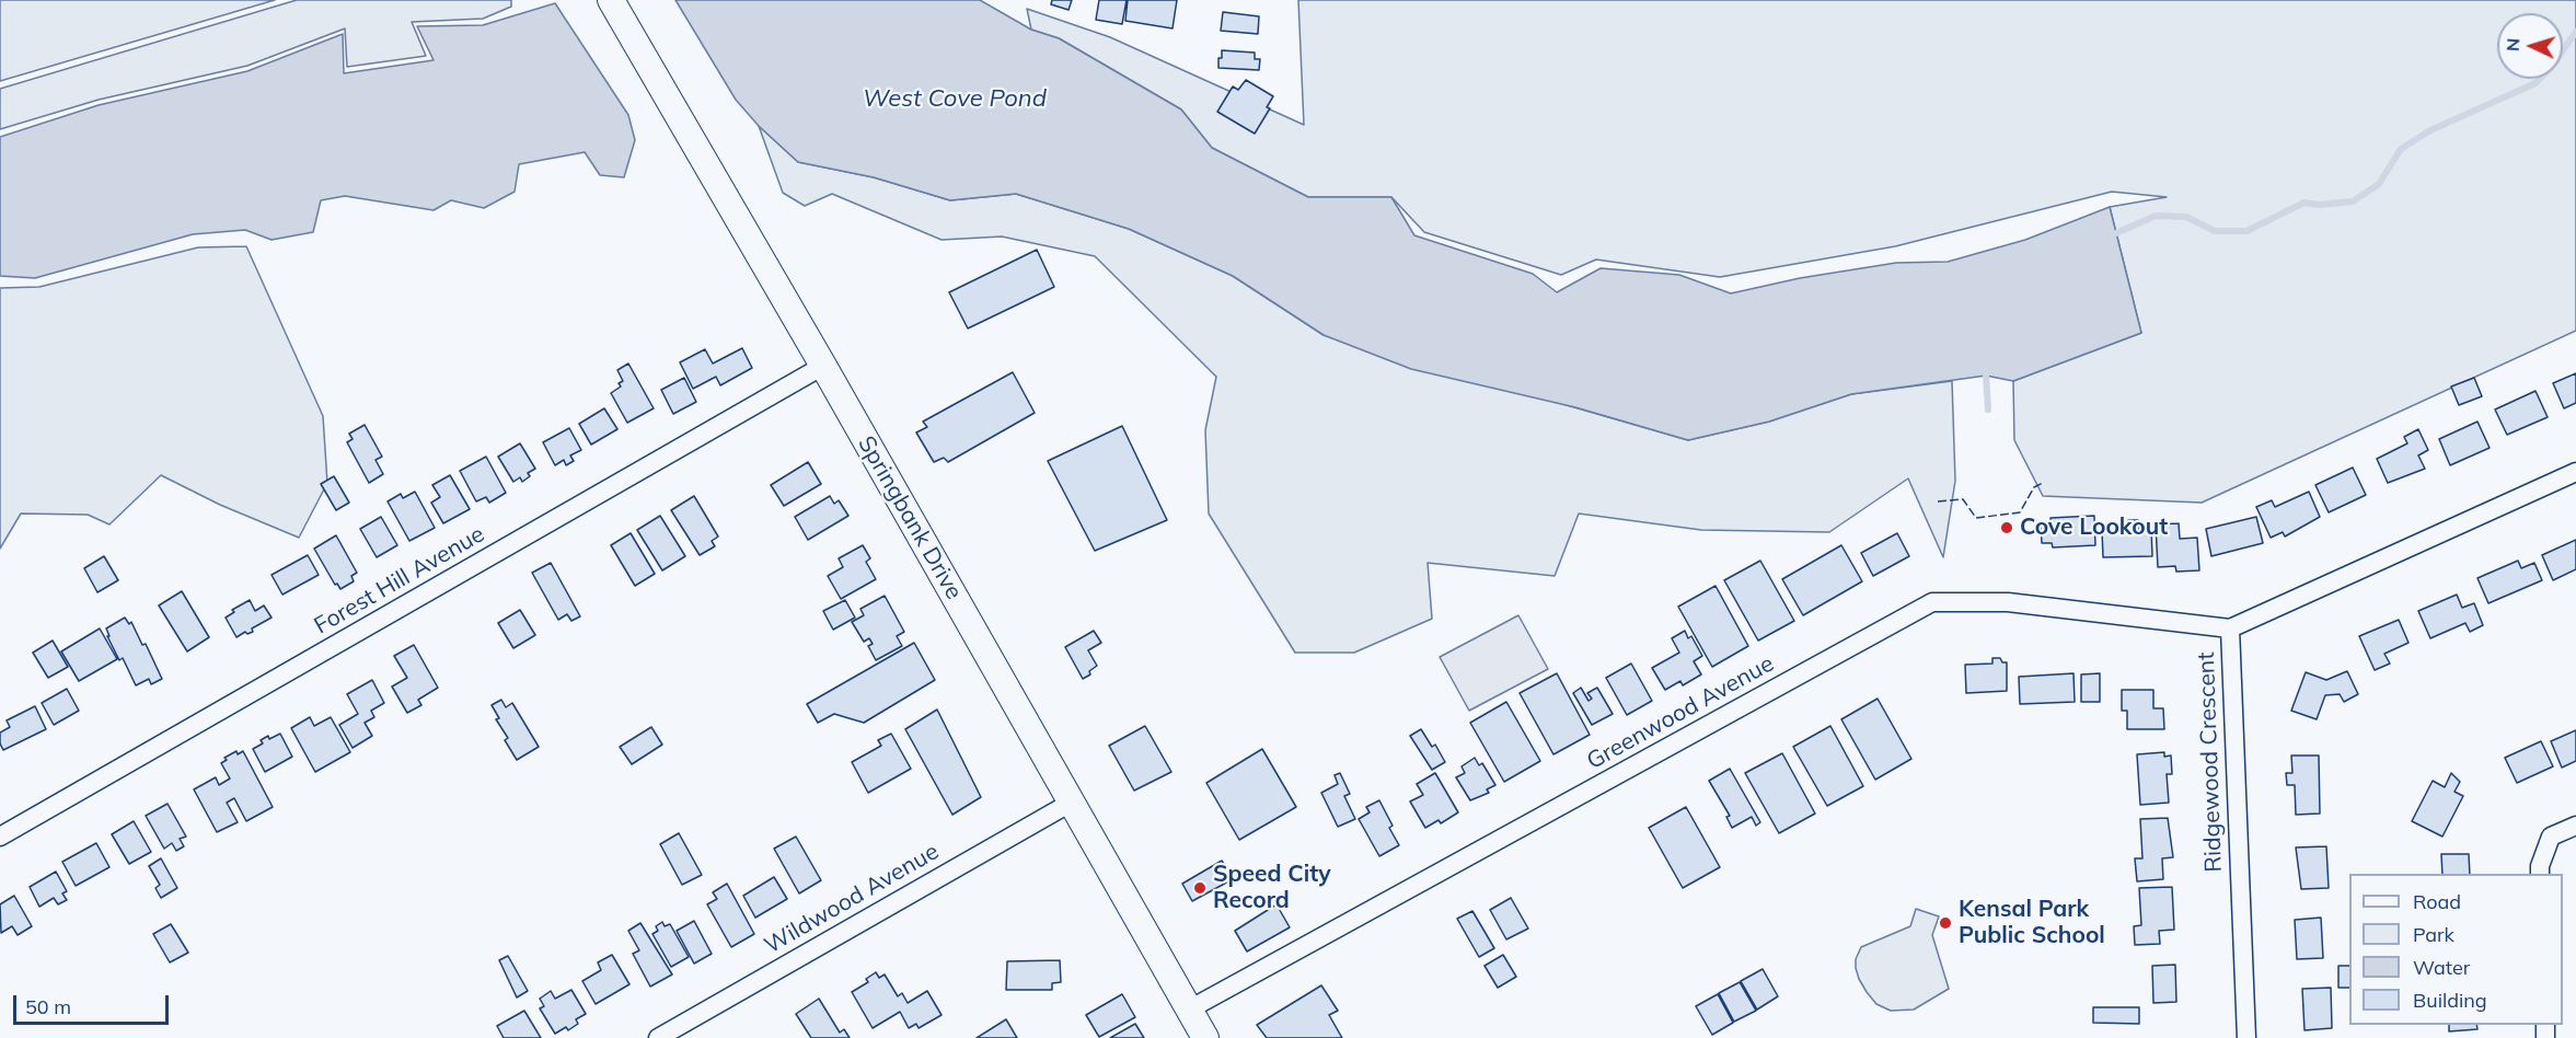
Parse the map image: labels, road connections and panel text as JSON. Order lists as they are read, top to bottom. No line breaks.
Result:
{"streets":{"main road":["Springbank Drive"],"street":["Forest Hill Avenue","Greenwood Avenue","Ridgewood Crescent","Wildwood Avenue"]},"crossings":[["Springbank Drive","Forest Hill Avenue"],["Springbank Drive","Greenwood Avenue"],["Springbank Drive","Wildwood Avenue"],["Greenwood Avenue","Ridgewood Crescent"]],"water":["West Cove Pond"],"places":["Cove Lookout","Speed City Record","Kensal Park Public School"],"legend":["Road","Park","Water","Building"],"scale_bar":"50 m","north":"left"}
